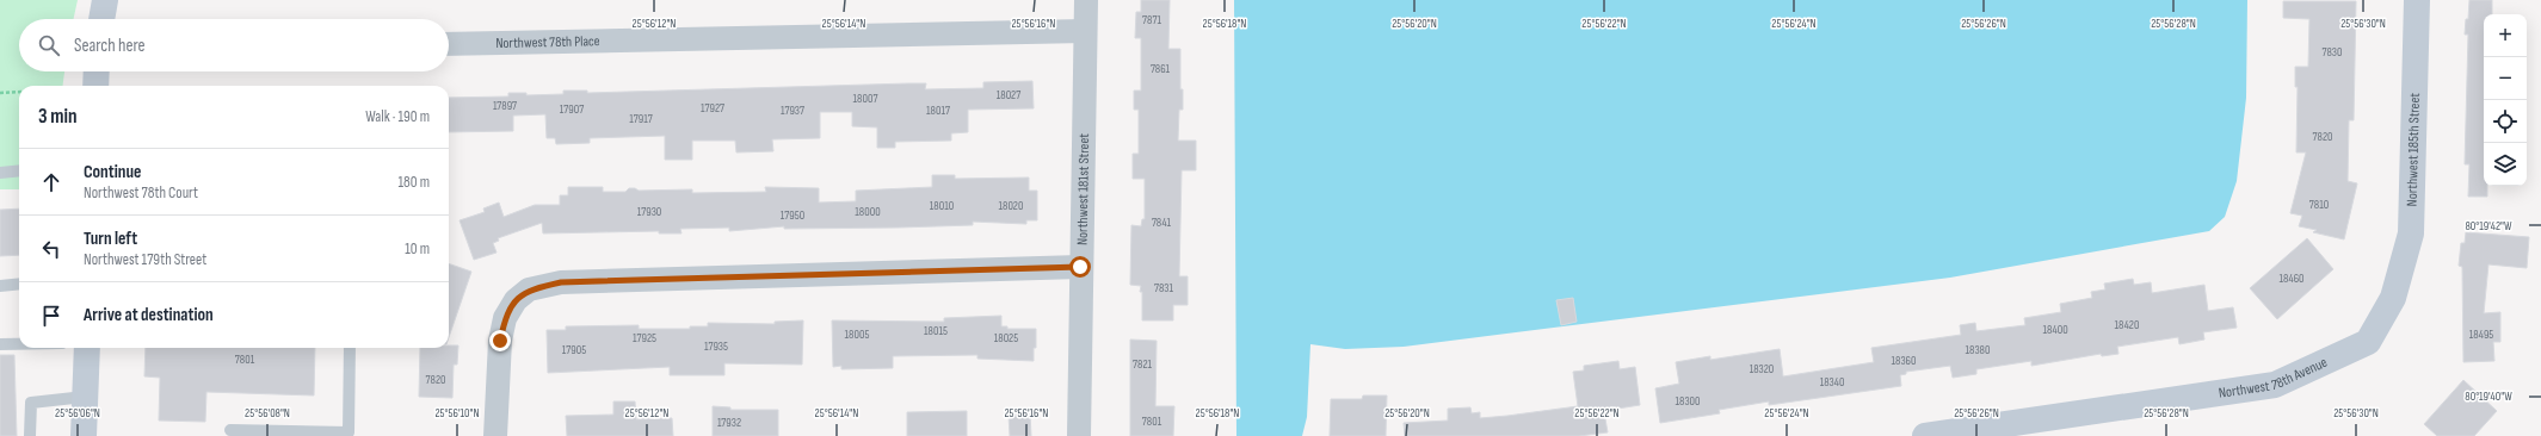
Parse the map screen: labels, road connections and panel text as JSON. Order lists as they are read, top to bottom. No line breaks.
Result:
{"streets":{"street":["Northwest 78th Place","Northwest 185th Street","Northwest 181st Street","Northwest 78th Avenue"]},"crossings":[["Northwest 78th Place","Northwest 181st Street"],["Northwest 185th Street","Northwest 78th Avenue"]],"house_numbers":["7871","7830","7861","18027","18007","17897","17927","17907","17937","18017","17917","7820","7810","18010","18020","17930","18000","17950","7841","18460","7831","18420","18400","18015","18005","18495","17925","18025","17935","17905","18380","7801","18360","7821","18320","7820","18340","18300","7801","17932"],"page":{"map_buttons":["+","−"],"search":"Search here","heading":["3 min","Walk · 190 m"],"list":[["Continue","Northwest 78th Court","180 m"],["Turn left","Northwest 179th Street","10 m"],"Arrive at destination"]},"coordinates":["25°56'12\"N","25°56'14\"N","25°56'16\"N","25°56'18\"N","25°56'20\"N","25°56'22\"N","25°56'24\"N","25°56'26\"N","25°56'28\"N","25°56'30\"N","80°19'42\"W","80°19'40\"W","25°56'06\"N","25°56'08\"N","25°56'10\"N"]}
